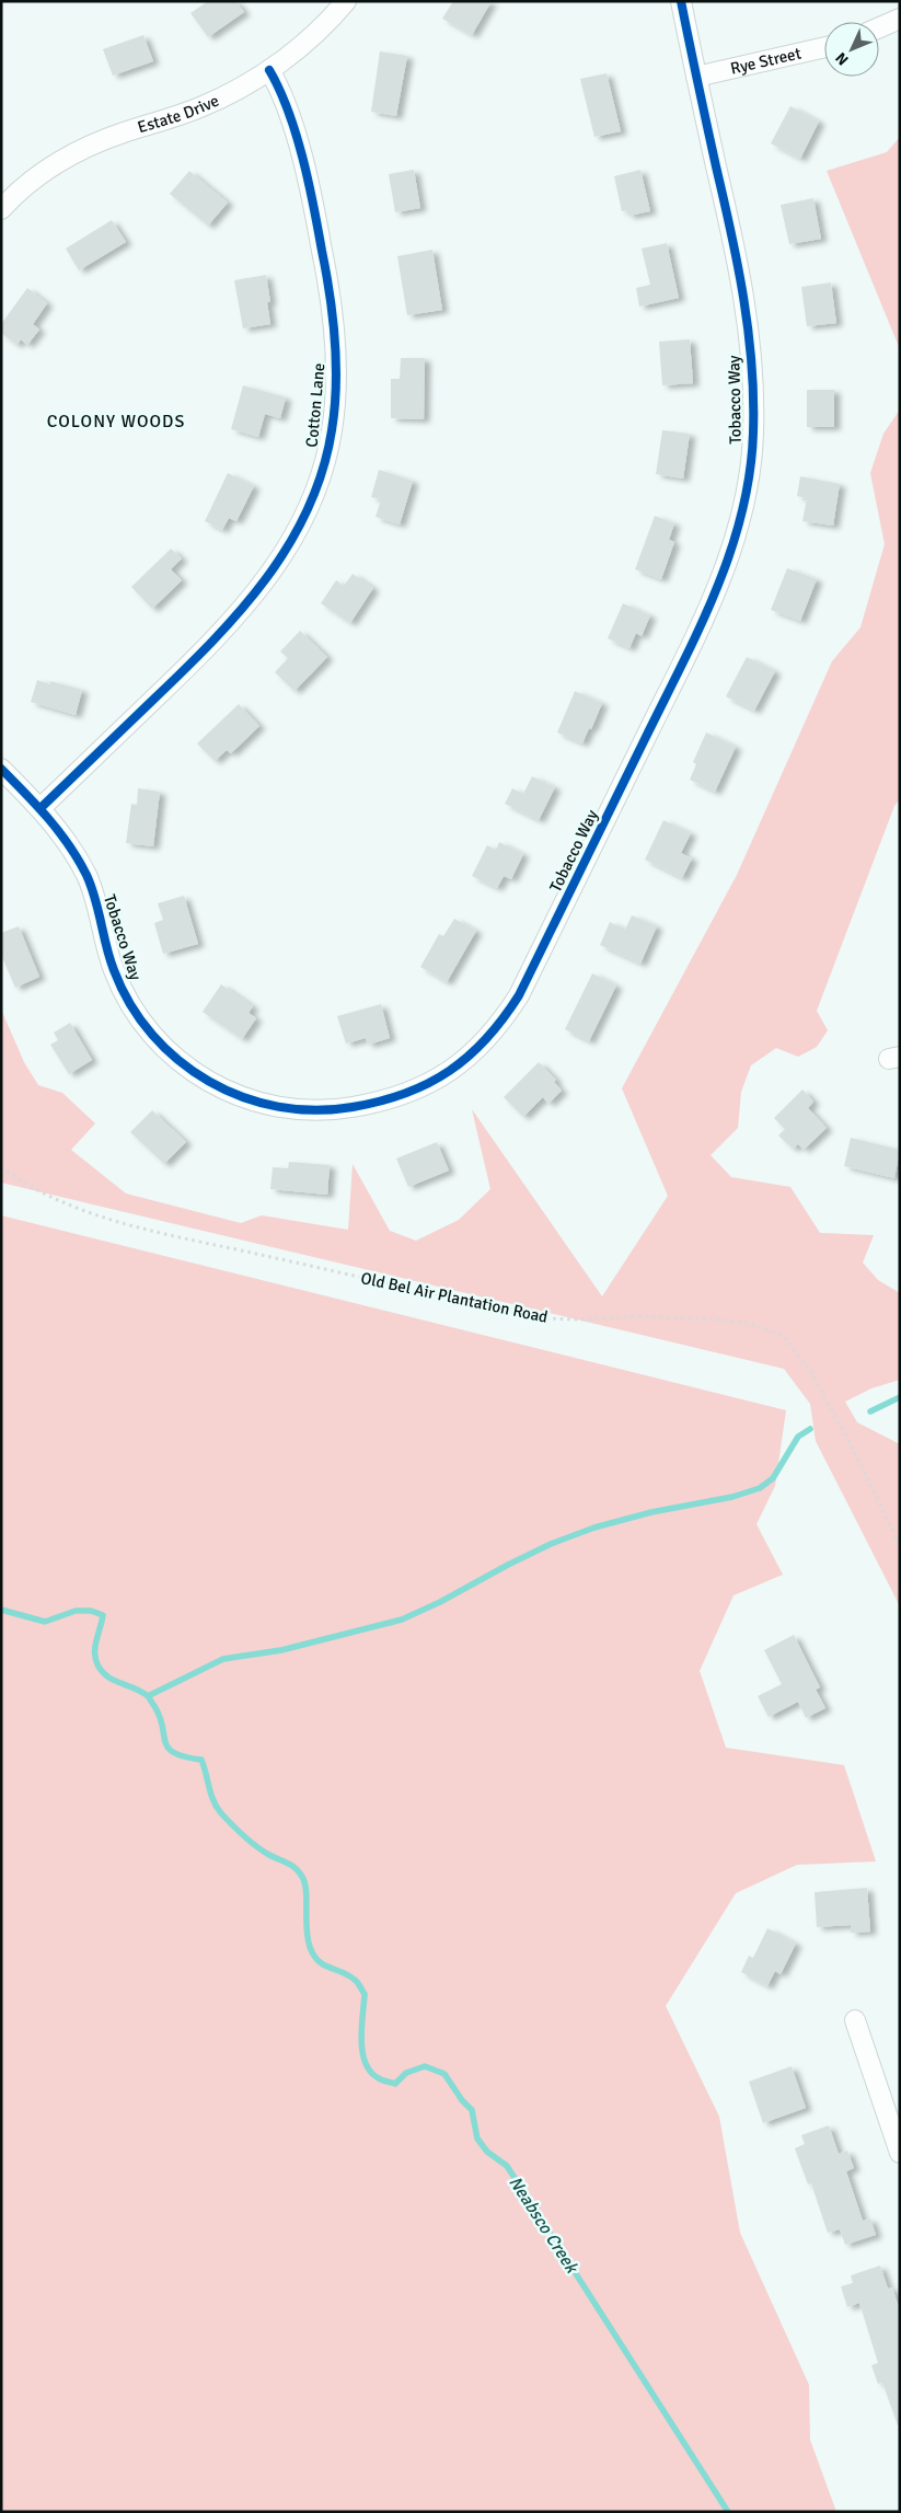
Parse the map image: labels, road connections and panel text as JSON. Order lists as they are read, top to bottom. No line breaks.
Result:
{"streets":{"street":["Rye Street","Estate Drive","Tobacco Way","Cotton Lane"],"path":["Old Bel Air Plantation Road"]},"crossings":[["Rye Street","Tobacco Way"],["Estate Drive","Cotton Lane"],["Tobacco Way","Cotton Lane"]],"districts":["COLONY WOODS"],"water":["Neabsco Creek"],"north":"bottom left"}
